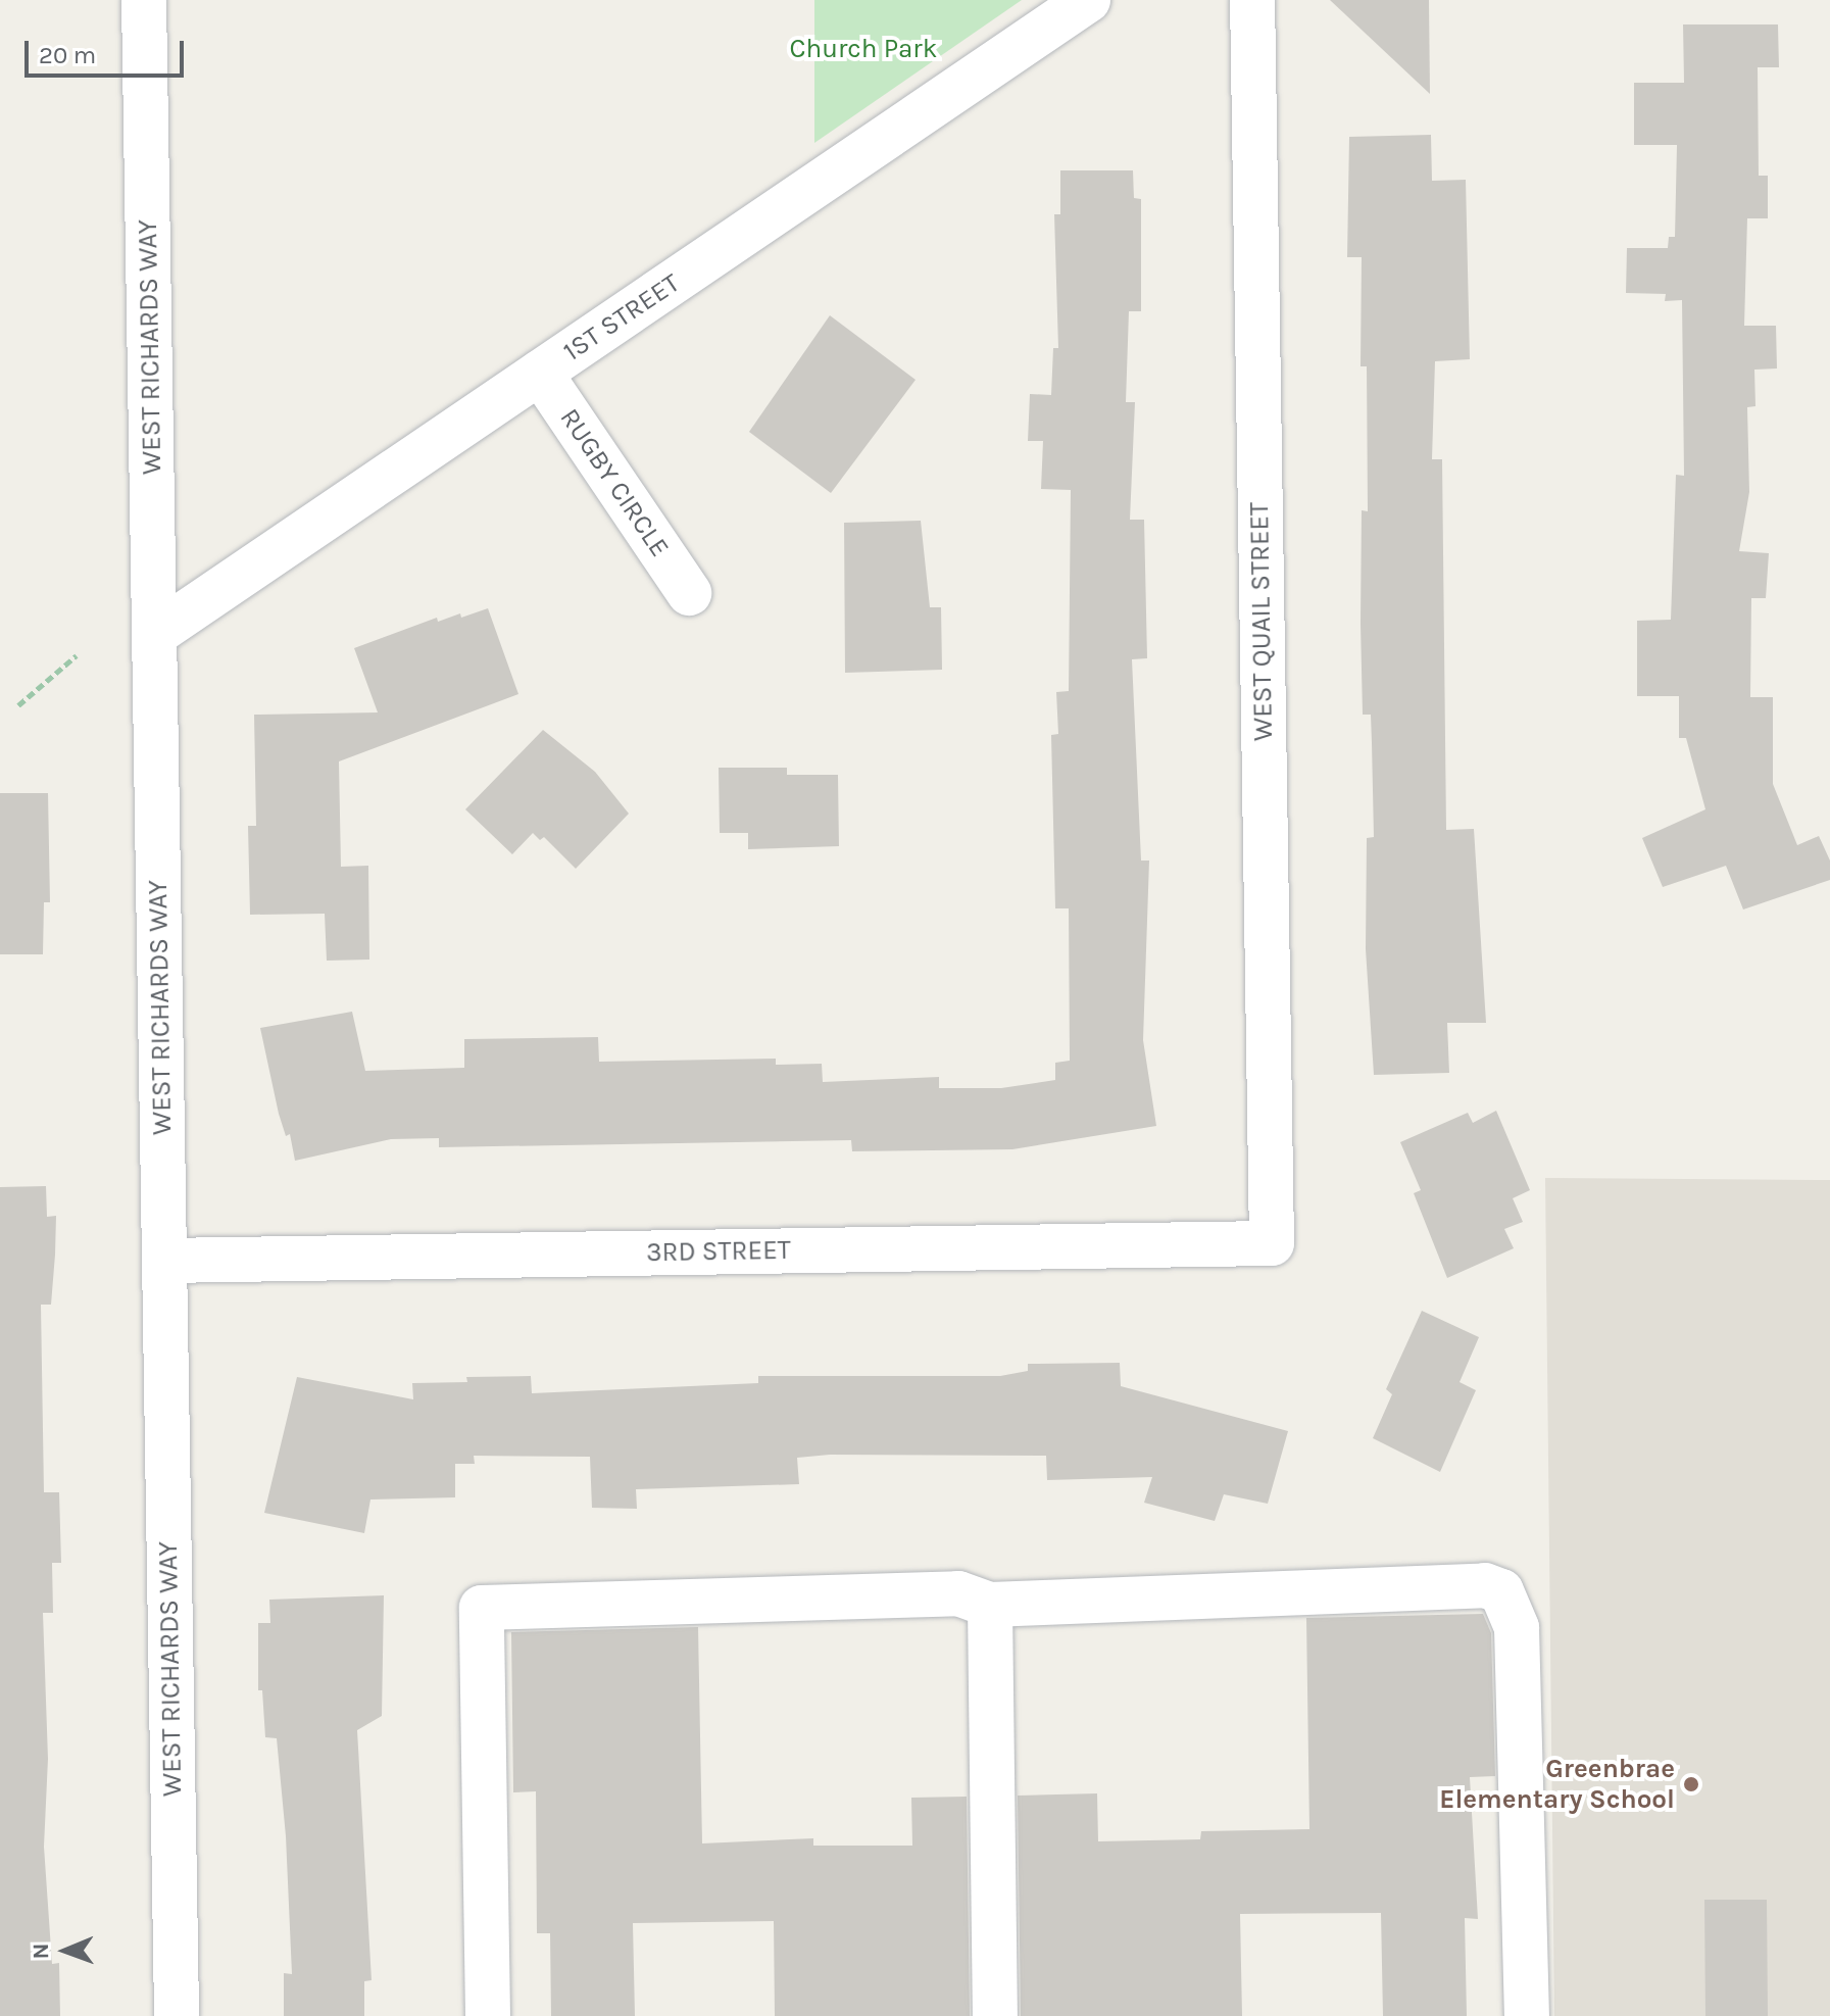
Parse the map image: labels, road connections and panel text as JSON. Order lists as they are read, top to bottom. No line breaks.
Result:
{"streets":{"street":["1ST STREET","WEST RICHARDS WAY","RUGBY CIRCLE","WEST QUAIL STREET","3RD STREET"]},"crossings":[["1ST STREET","WEST RICHARDS WAY"],["1ST STREET","RUGBY CIRCLE"],["WEST RICHARDS WAY","3RD STREET"],["WEST QUAIL STREET","3RD STREET"]],"parks":["Church Park"],"places":["Greenbrae Elementary School"],"scale_bar":"20 m","north":"left"}
